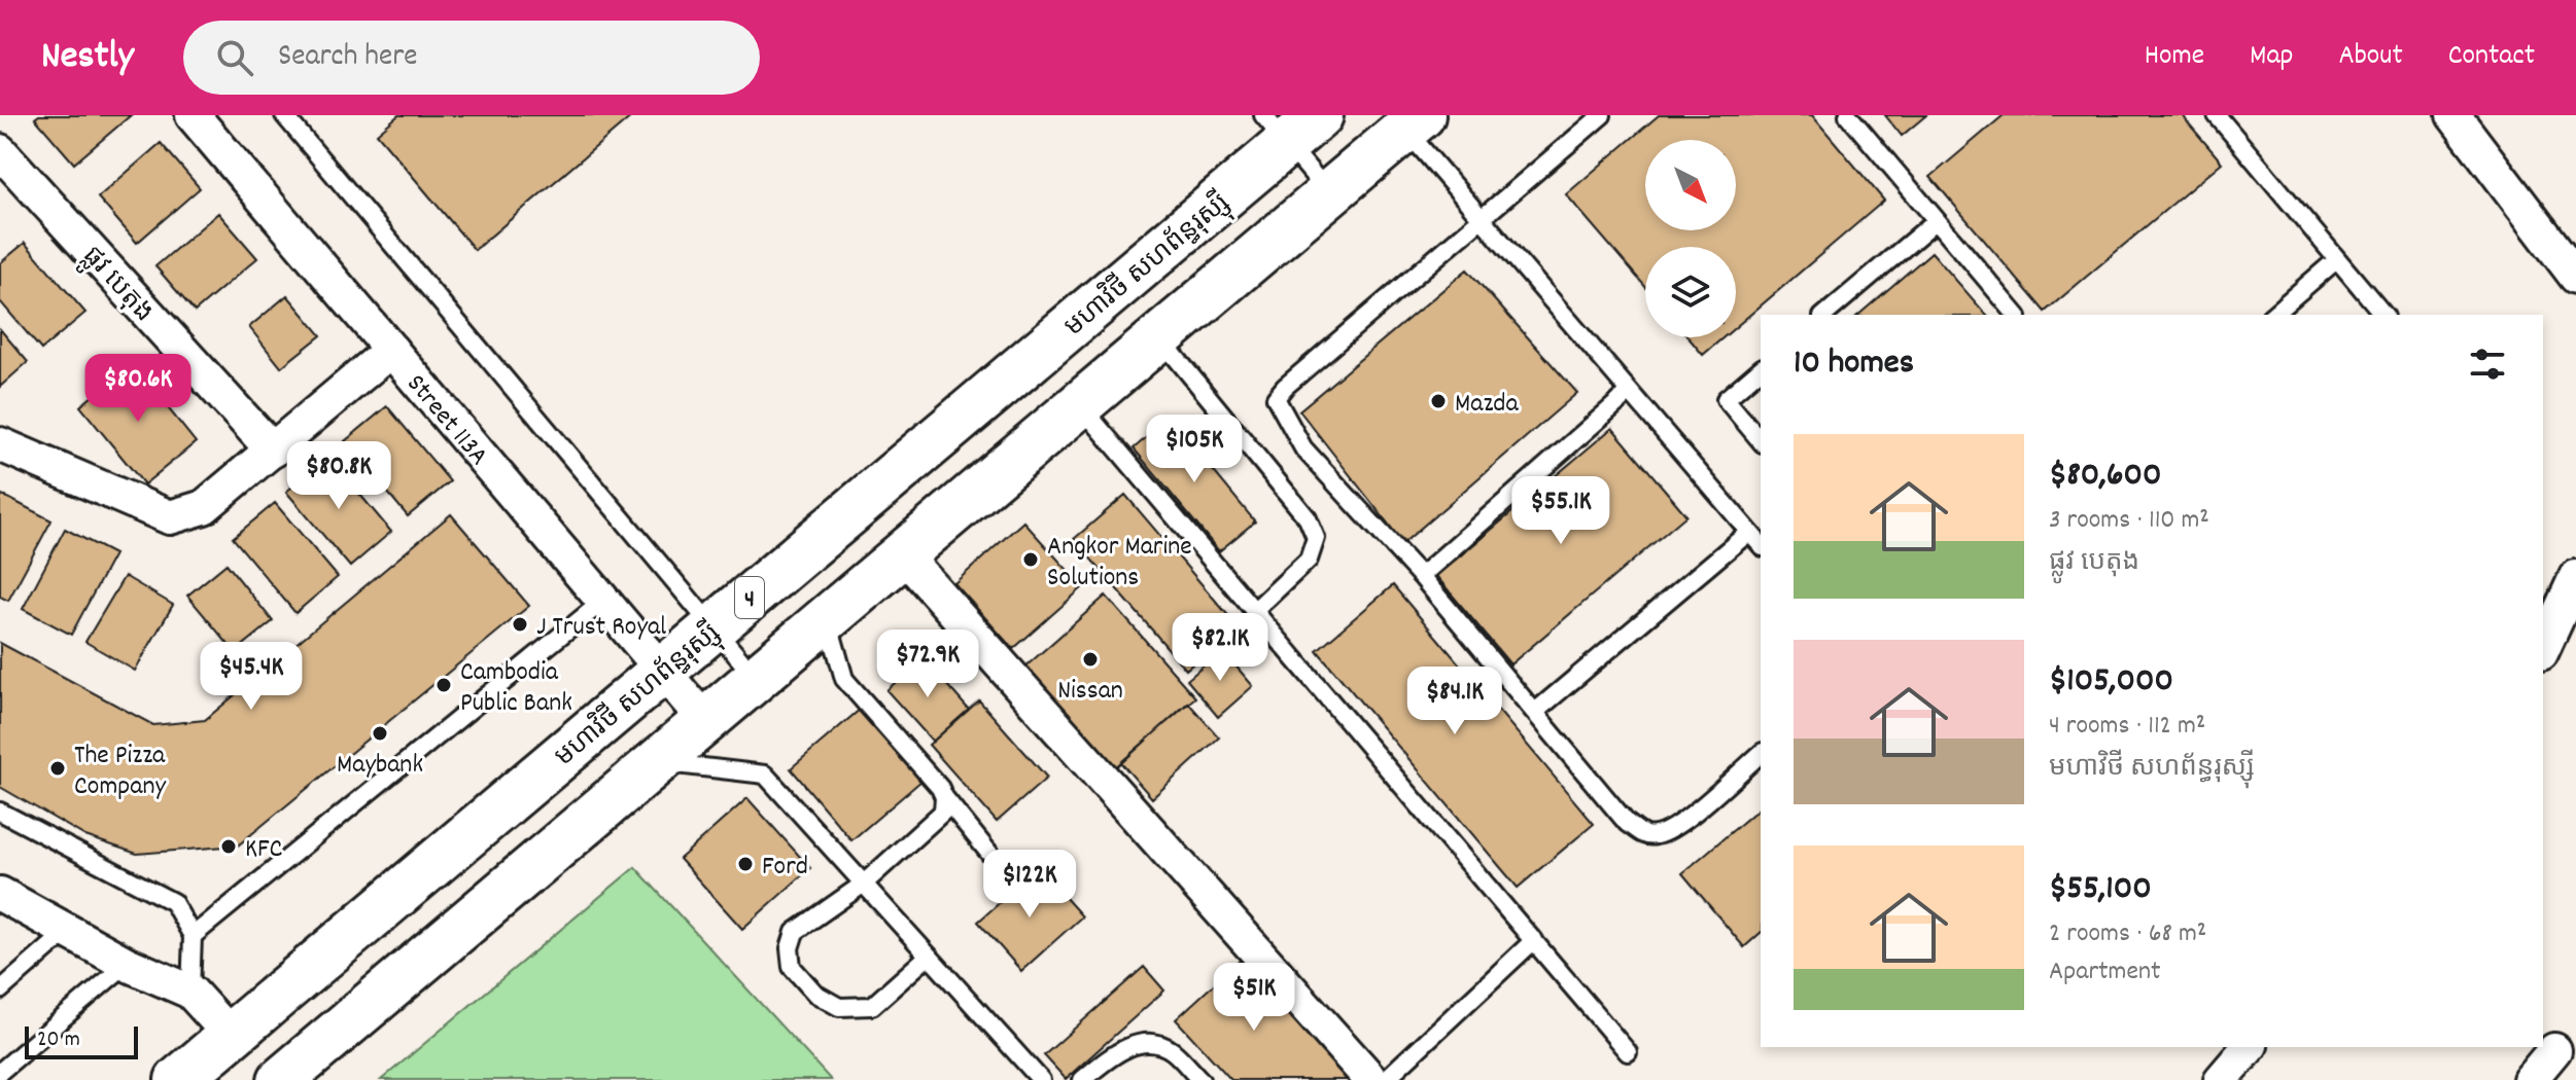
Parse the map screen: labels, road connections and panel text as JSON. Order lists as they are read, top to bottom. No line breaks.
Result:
{"streets":{"highway":["មហាវិថី សហព័ន្ធរុស្ស៊ី","4"],"street":["ផ្លូវ បេតុង","Street 113A"]},"crossings":[["មហាវិថី សហព័ន្ធរុស្ស៊ី","Street 113A"]],"places":["Mazda","Angkor Marine Solutions","J Trust Royal","Nissan","Cambodia Public Bank","Maybank","The Pizza Company","KFC","Ford"],"scale_bar":"20 m","north":"bottom right","page":{"header":"Nestly","search":"Search here","nav":["Home","Map","About","Contact"],"heading":"10 homes","price":["$80.6K","$105K","$80.8K","$55.1K","$82.1K","$72.9K","$45.4K","$84.1K","$122K","$51K"],"list":[{"name":"$80,600","note":"3 rooms · 110 m² · ផ្លូវ បេតុង"},{"name":"$105,000","note":"4 rooms · 112 m² · មហាវិថី សហព័ន្ធរុស្ស៊ី"},{"name":"$55,100","note":"2 rooms · 68 m² · Apartment"}],"scale":"20 m"}}
